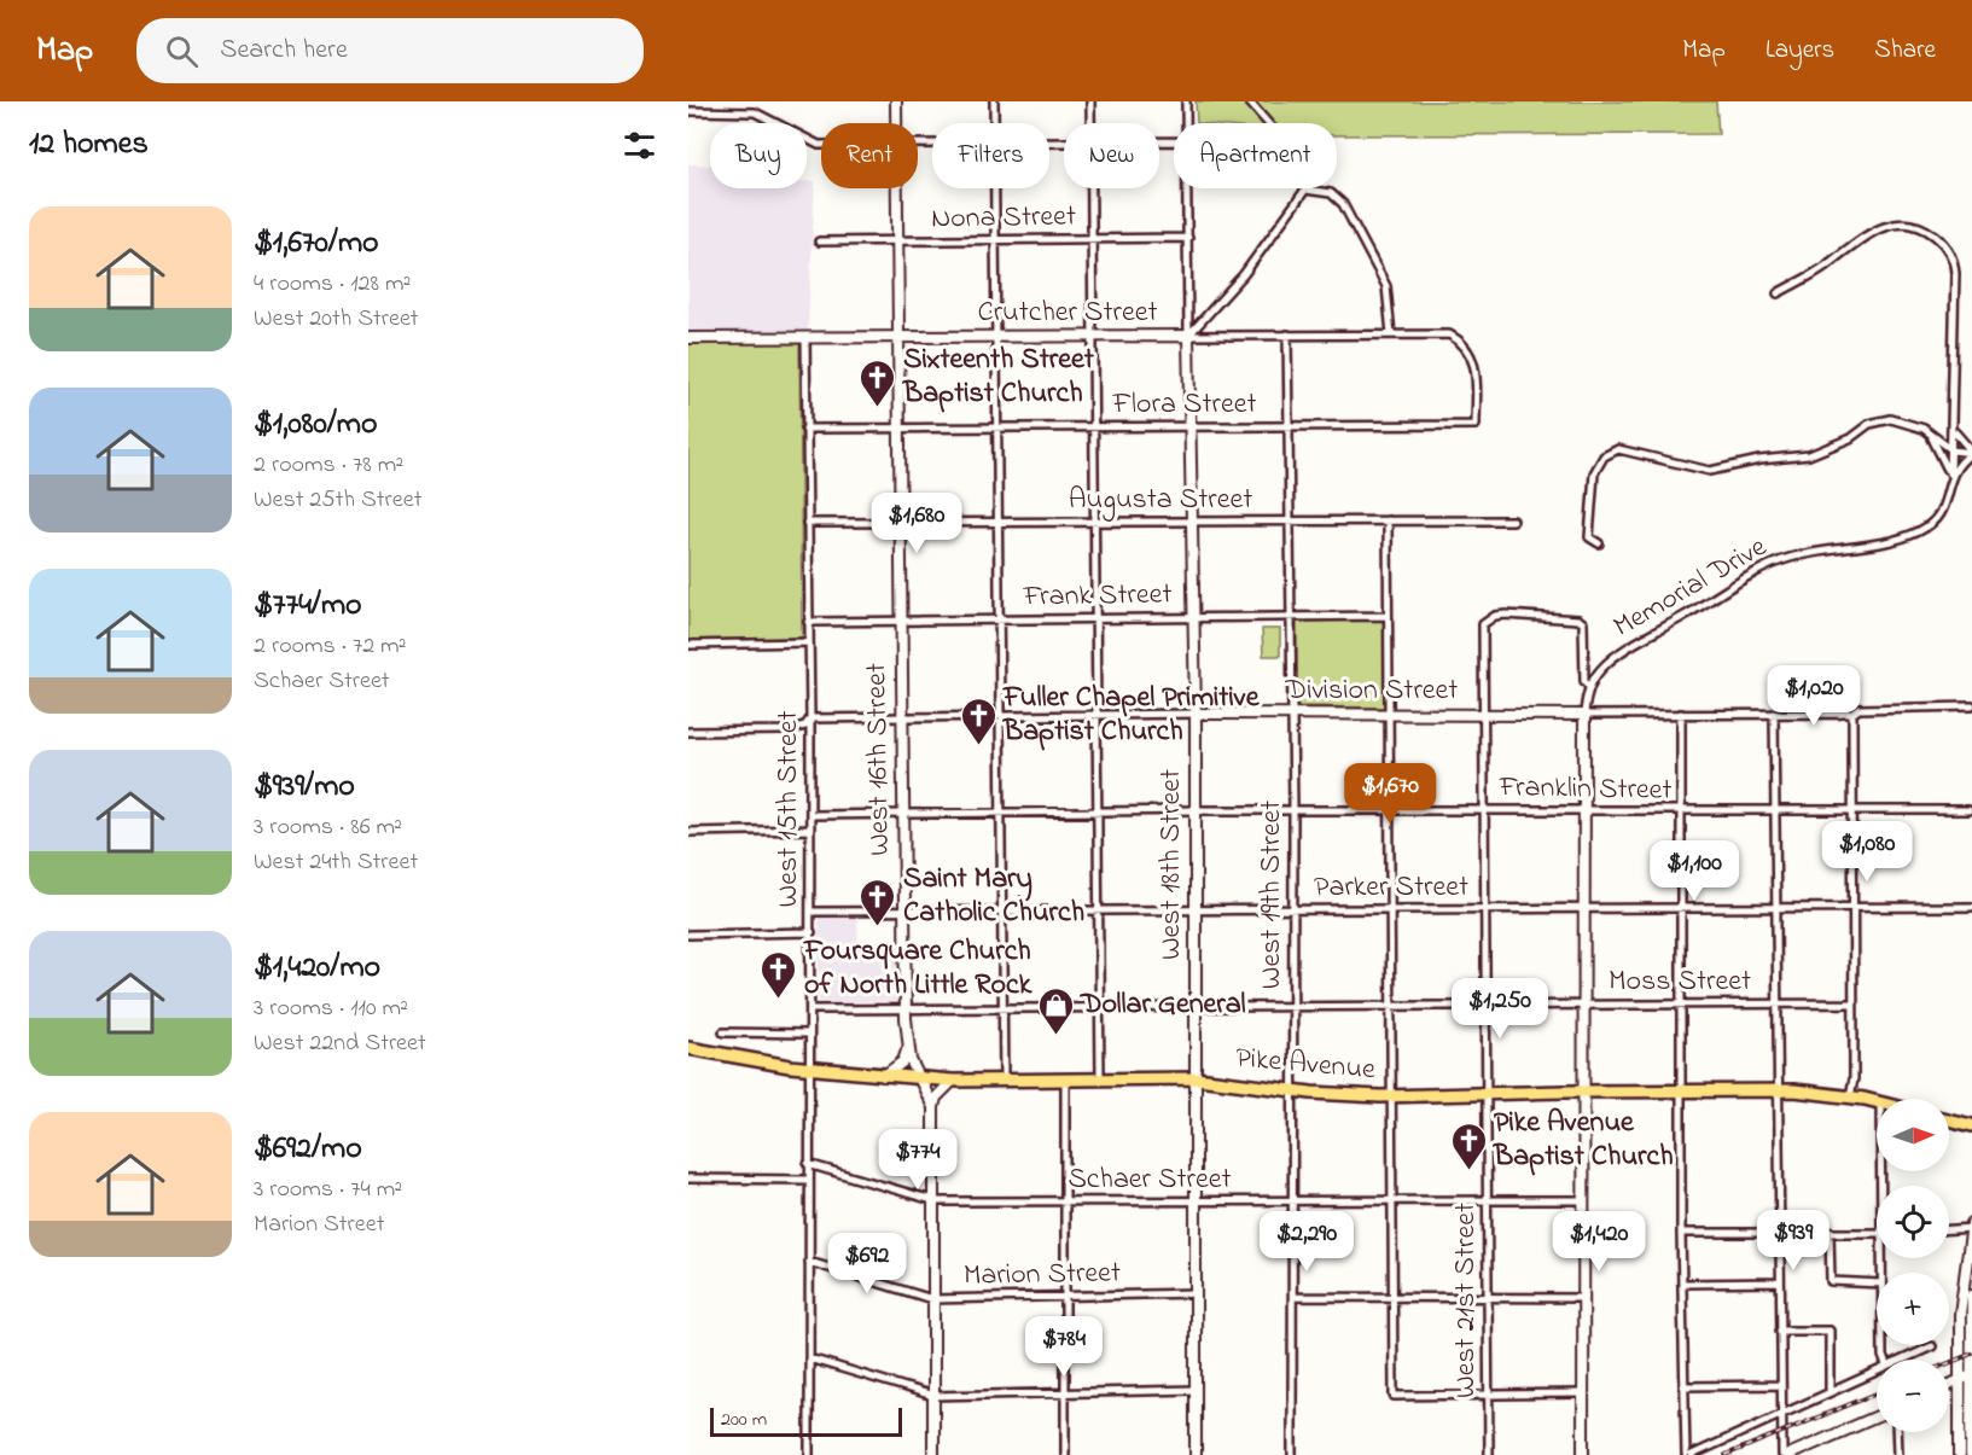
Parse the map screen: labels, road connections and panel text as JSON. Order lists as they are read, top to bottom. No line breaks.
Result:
{"streets":{"main road":["Pike Avenue"],"street":["Nona Street","Crutcher Street","Flora Street","Augusta Street","Memorial Drive","Frank Street","Division Street","West 16th Street","Franklin Street","West 15th Street","West 18th Street","Parker Street","West 19th Street","Moss Street","Schaer Street","Marion Street","West 21st Street"]},"crossings":[["Nona Street","West 16th Street"],["Nona Street","West 18th Street"],["Crutcher Street","Flora Street"],["Crutcher Street","West 16th Street"],["Crutcher Street","West 15th Street"],["Crutcher Street","West 18th Street"],["Crutcher Street","West 19th Street"],["Flora Street","West 16th Street"],["Flora Street","West 15th Street"],["Flora Street","West 18th Street"],["Flora Street","West 19th Street"],["Augusta Street","West 16th Street"],["Augusta Street","West 15th Street"],["Augusta Street","West 18th Street"],["Augusta Street","West 19th Street"],["Memorial Drive","Division Street"],["Memorial Drive","West 21st Street"],["Frank Street","West 16th Street"],["Frank Street","West 15th Street"],["Frank Street","West 18th Street"],["Frank Street","West 19th Street"],["Division Street","West 16th Street"],["Division Street","West 15th Street"],["Division Street","West 18th Street"],["Division Street","West 19th Street"],["Division Street","West 21st Street"],["West 16th Street","Franklin Street"],["West 16th Street","Parker Street"],["West 16th Street","Moss Street"],["West 16th Street","Pike Avenue"],["West 16th Street","Schaer Street"],["West 16th Street","Marion Street"],["Franklin Street","West 15th Street"],["Franklin Street","West 18th Street"],["Franklin Street","West 19th Street"],["Franklin Street","West 21st Street"],["West 15th Street","Parker Street"],["West 15th Street","Moss Street"],["West 15th Street","Pike Avenue"],["West 15th Street","Schaer Street"],["West 15th Street","Marion Street"],["West 18th Street","Parker Street"],["West 18th Street","Moss Street"],["West 18th Street","Pike Avenue"],["West 18th Street","Schaer Street"],["West 18th Street","Marion Street"],["Parker Street","West 19th Street"],["Parker Street","West 21st Street"],["West 19th Street","Moss Street"],["West 19th Street","Pike Avenue"],["West 19th Street","Schaer Street"],["Moss Street","West 21st Street"],["Pike Avenue","West 21st Street"],["Schaer Street","West 21st Street"]],"places":{"church":["Sixteenth Street Baptist Church","Fuller Chapel Primitive Baptist Church","Saint Mary Catholic Church","Foursquare Church of North Little Rock","Pike Avenue Baptist Church"],"shop":["Dollar General"]},"scale_bar":"200 m","north":"right","page":{"header":"Map","search":"Search here","nav":["Map","Layers","Share"],"heading":"12 homes","chip":["Buy","Rent","Filters","New","Apartment"],"list":[{"name":"$1,670/mo","note":"4 rooms · 128 m² · West 20th Street"},{"name":"$1,080/mo","note":"2 rooms · 78 m² · West 25th Street"},{"name":"$774/mo","note":"2 rooms · 72 m² · Schaer Street"},{"name":"$939/mo","note":"3 rooms · 86 m² · West 24th Street"},{"name":"$1,420/mo","note":"3 rooms · 110 m² · West 22nd Street"},{"name":"$692/mo","note":"3 rooms · 74 m² · Marion Street"}],"price":["$1,680","$1,020","$1,670","$1,080","$1,100","$1,250","$774","$939","$2,290","$1,420","$692","$784"],"map_buttons":["+","−"],"scale":"200 m"}}
